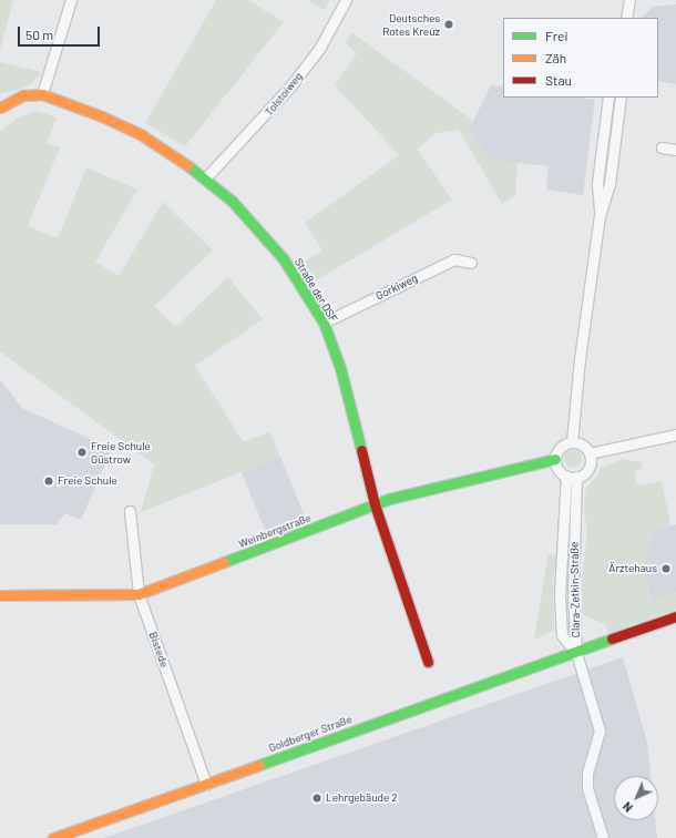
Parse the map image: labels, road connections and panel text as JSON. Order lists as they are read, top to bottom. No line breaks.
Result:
{"streets":{"street":["Tolstoiweg","Gorkiweg","Straße der DSF","Weinbergstraße","Clara-Zetkin-Straße","Bistede","Goldberger Straße"]},"crossings":[["Tolstoiweg","Straße der DSF"],["Gorkiweg","Straße der DSF"],["Straße der DSF","Weinbergstraße"],["Weinbergstraße","Clara-Zetkin-Straße"],["Weinbergstraße","Bistede"],["Clara-Zetkin-Straße","Goldberger Straße"],["Bistede","Goldberger Straße"]],"places":["Deutsches Rotes Kreuz","Freie Schule Güstrow","Freie Schule","Ärztehaus","Lehrgebäude 2"],"legend":["Frei","Zäh","Stau"],"scale_bar":"50 m","north":"bottom left"}
